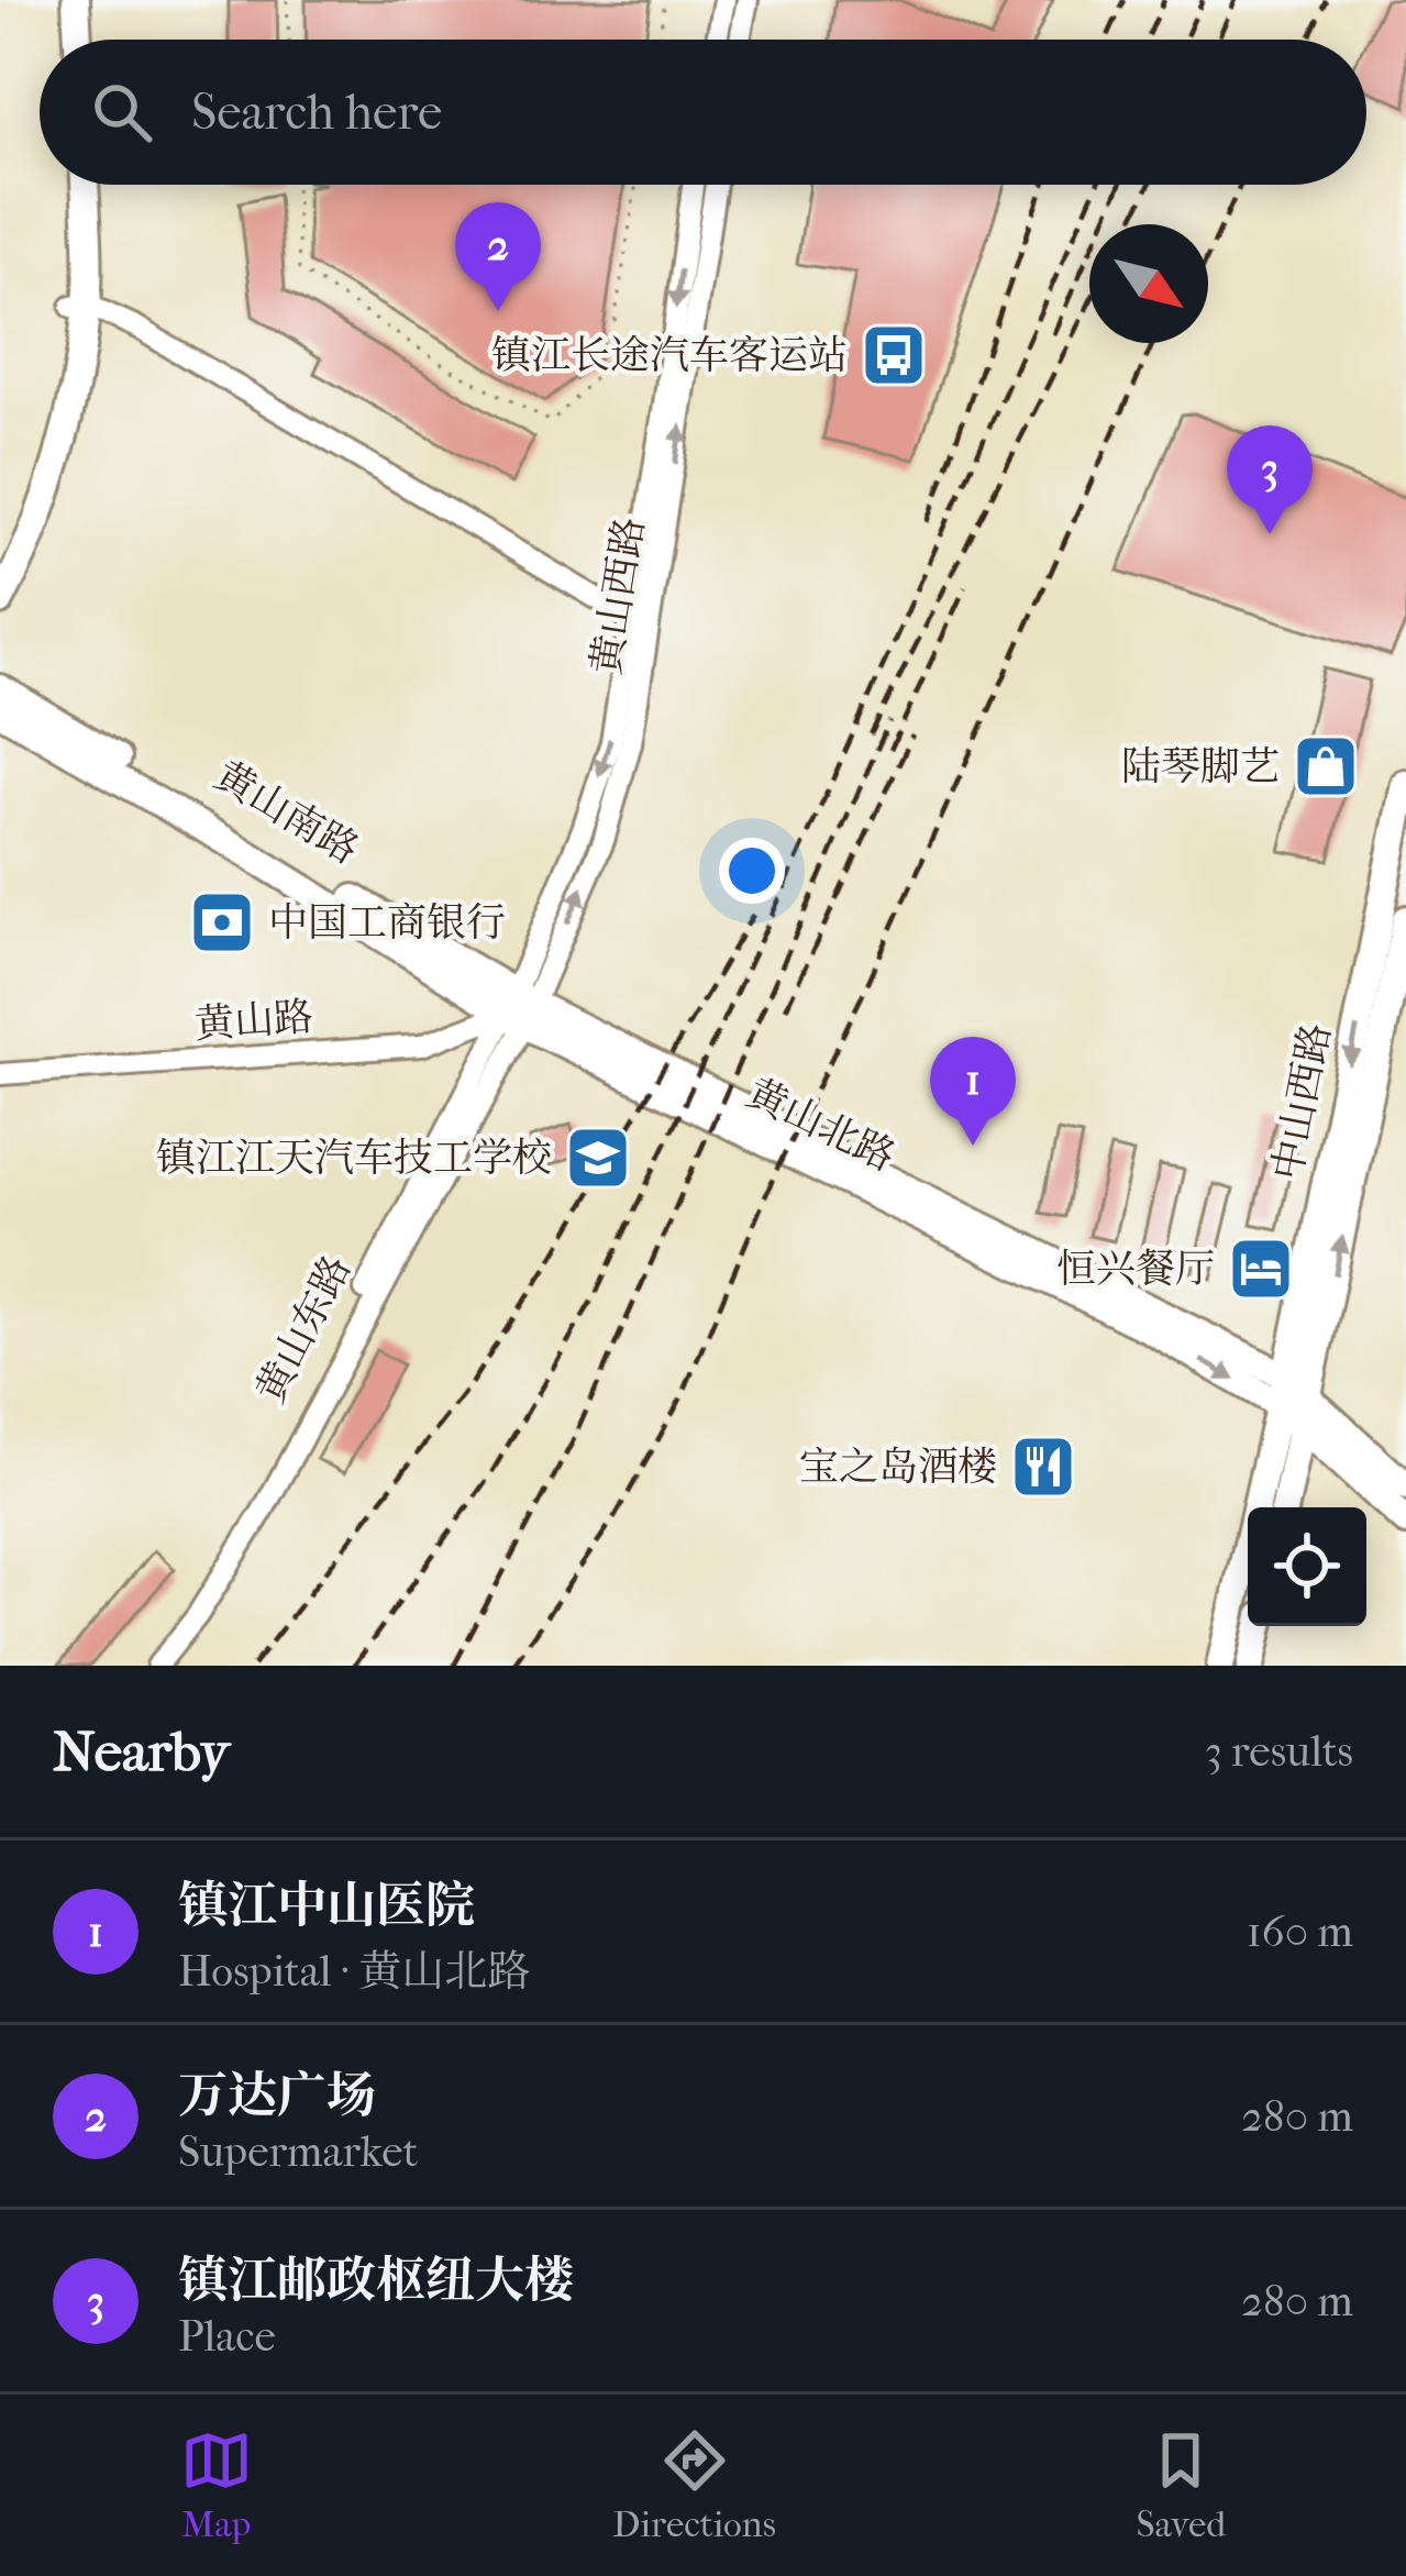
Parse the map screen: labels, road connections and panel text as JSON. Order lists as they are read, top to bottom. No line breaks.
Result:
{"streets":{"main road":["黄山南路","中山西路","黄山北路"],"street":["黄山西路","黄山路","黄山东路"]},"crossings":[["黄山西路","黄山南路"],["黄山西路","黄山路"],["黄山西路","黄山北路"],["黄山西路","黄山东路"],["黄山南路","黄山路"],["黄山南路","黄山北路"],["黄山南路","黄山东路"],["黄山路","黄山北路"],["黄山路","黄山东路"],["中山西路","黄山北路"],["黄山北路","黄山东路"]],"places":{"bus stop":["镇江长途汽车客运站"],"shop":["陆琴脚艺"],"bank":["中国工商银行"],"school or university":["镇江江天汽车技工学校"],"hotel":["恒兴餐厅"],"restaurant":["宝之岛酒楼"]},"north":"bottom right","page":{"search":"Search here","pins":["2","3","1"],"heading":["Nearby","3 results"],"list":[{"mark":"1","name":"镇江中山医院","note":"Hospital · 黄山北路","value":"160 m"},{"mark":"2","name":"万达广场","note":"Supermarket","value":"280 m"},{"mark":"3","name":"镇江邮政枢纽大楼","note":"Place","value":"280 m"}],"nav":["Map","Directions","Saved"]}}
